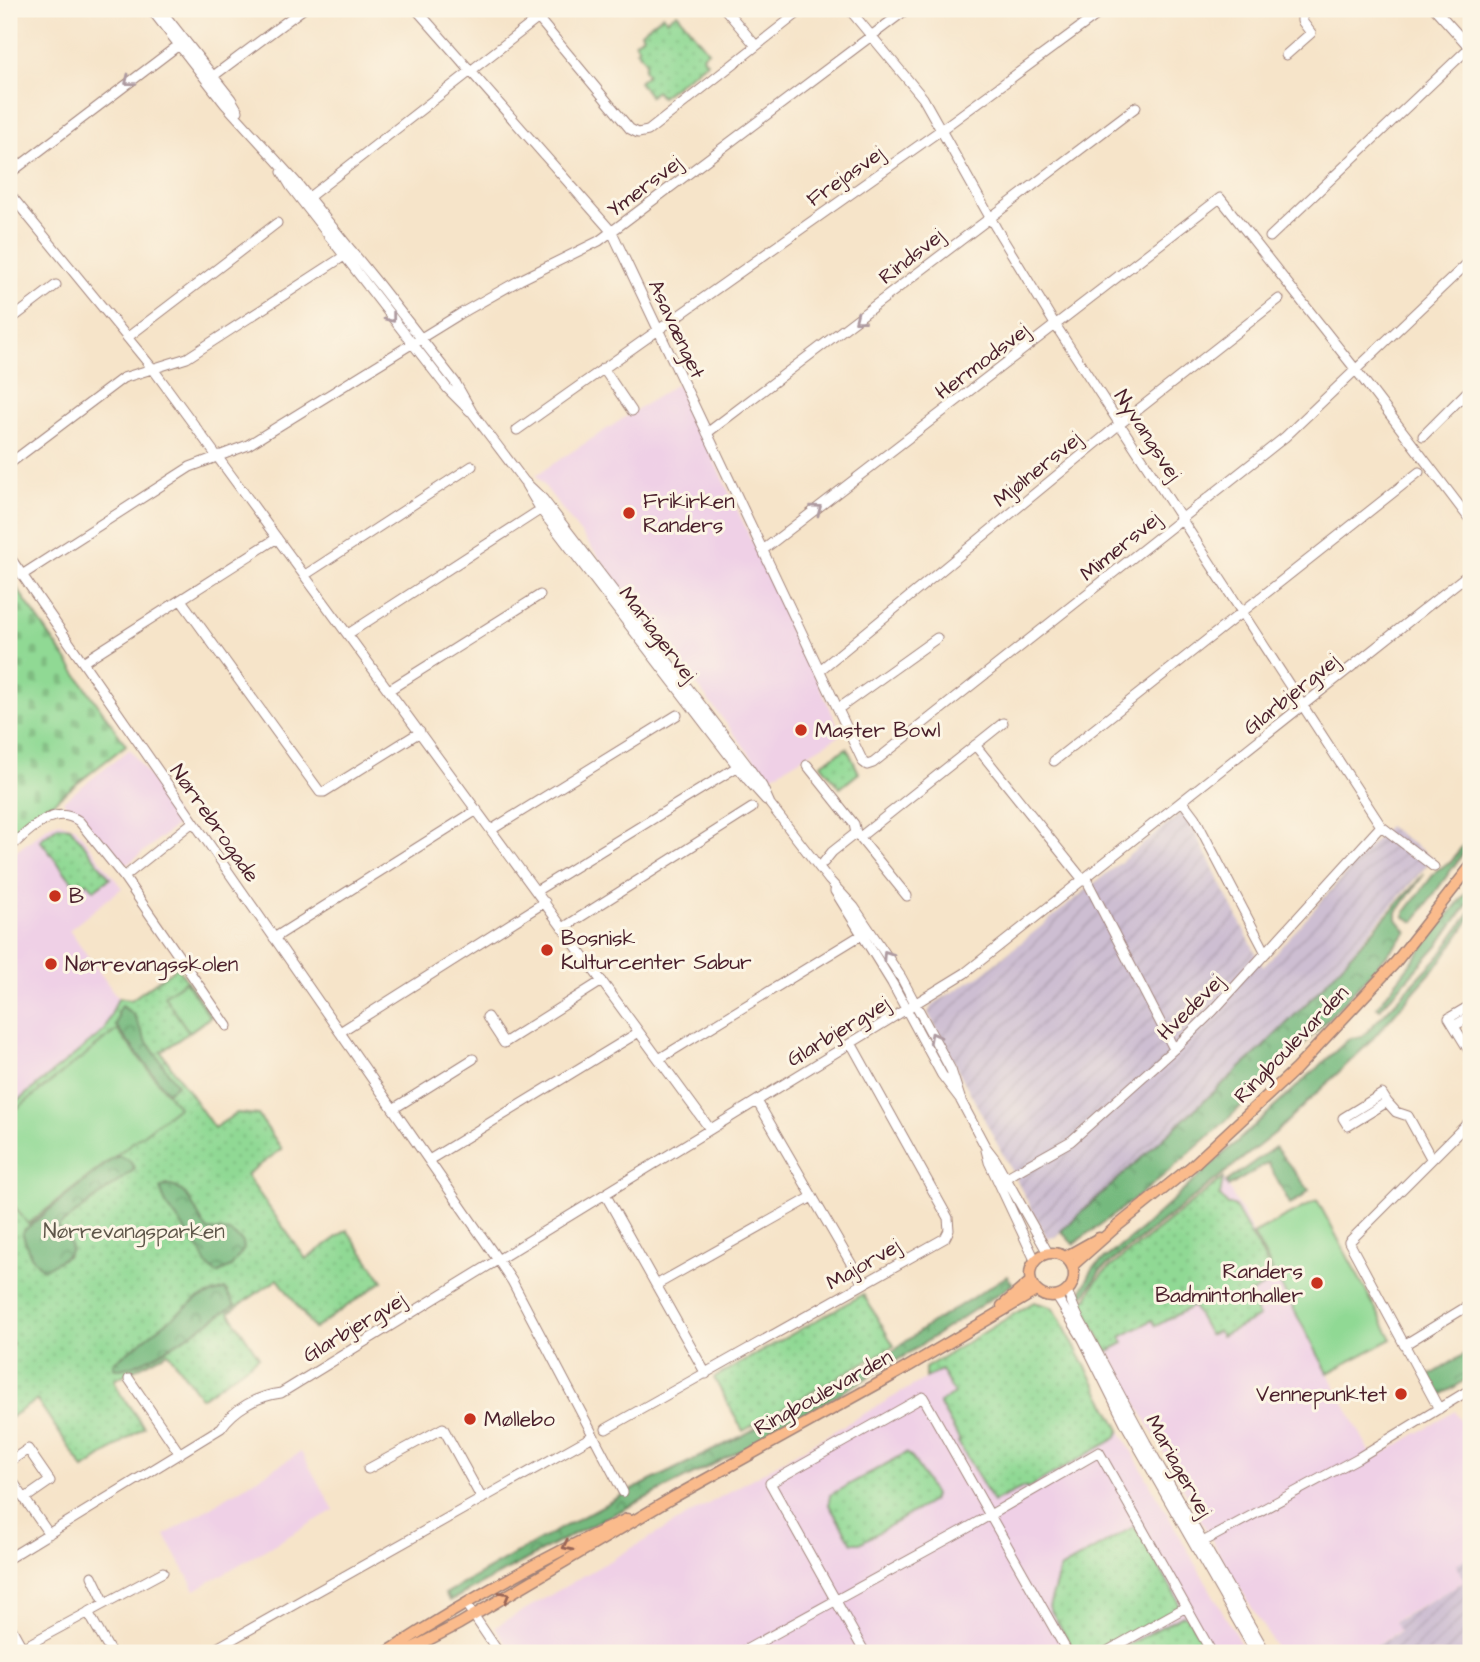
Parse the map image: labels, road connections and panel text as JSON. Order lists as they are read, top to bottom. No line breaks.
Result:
{"streets":{"main road":["Ringboulevarden"],"street":["Frejasvej","Ymersvej","Rindsvej","Asavænget","Hermodsvej","Nyvangsvej","Mjølnersvej","Mimersvej","Mariagervej","Glarbjergvej","Nørrebrogade","Hvedevej","Majorvej"]},"crossings":[["Frejasvej","Asavænget"],["Frejasvej","Nyvangsvej"],["Ymersvej","Asavænget"],["Ymersvej","Nyvangsvej"],["Ymersvej","Mariagervej"],["Ymersvej","Nørrebrogade"],["Rindsvej","Asavænget"],["Rindsvej","Nyvangsvej"],["Asavænget","Hermodsvej"],["Asavænget","Mjølnersvej"],["Asavænget","Mimersvej"],["Hermodsvej","Nyvangsvej"],["Hermodsvej","Mimersvej"],["Nyvangsvej","Mjølnersvej"],["Nyvangsvej","Mimersvej"],["Nyvangsvej","Glarbjergvej"],["Nyvangsvej","Hvedevej"],["Mariagervej","Glarbjergvej"],["Mariagervej","Hvedevej"],["Mariagervej","Ringboulevarden"],["Glarbjergvej","Nørrebrogade"],["Glarbjergvej","Majorvej"]],"one_way":["Rindsvej","Hermodsvej"],"parks":["Nørrevangsparken"],"places":["Frikirken Randers","Master Bowl","B","Bosnisk Kulturcenter Sabur","Nørrevangsskolen","Randers Badmintonhaller","Vennepunktet","Møllebo"]}
